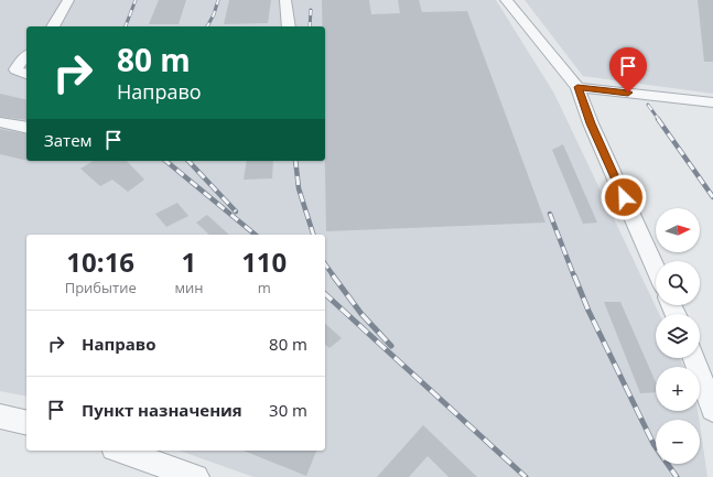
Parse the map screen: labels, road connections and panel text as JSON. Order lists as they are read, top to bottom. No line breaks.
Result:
{"north":"right","page":{"turn":["80 m","Направо"],"then":"Затем","map_buttons":["+","−"],"eta":["10:16","Прибытие","1","мин","110","m"],"list":[{"name":"Направо","value":"80 m"},{"name":"Пункт назначения","value":"30 m"}]}}
